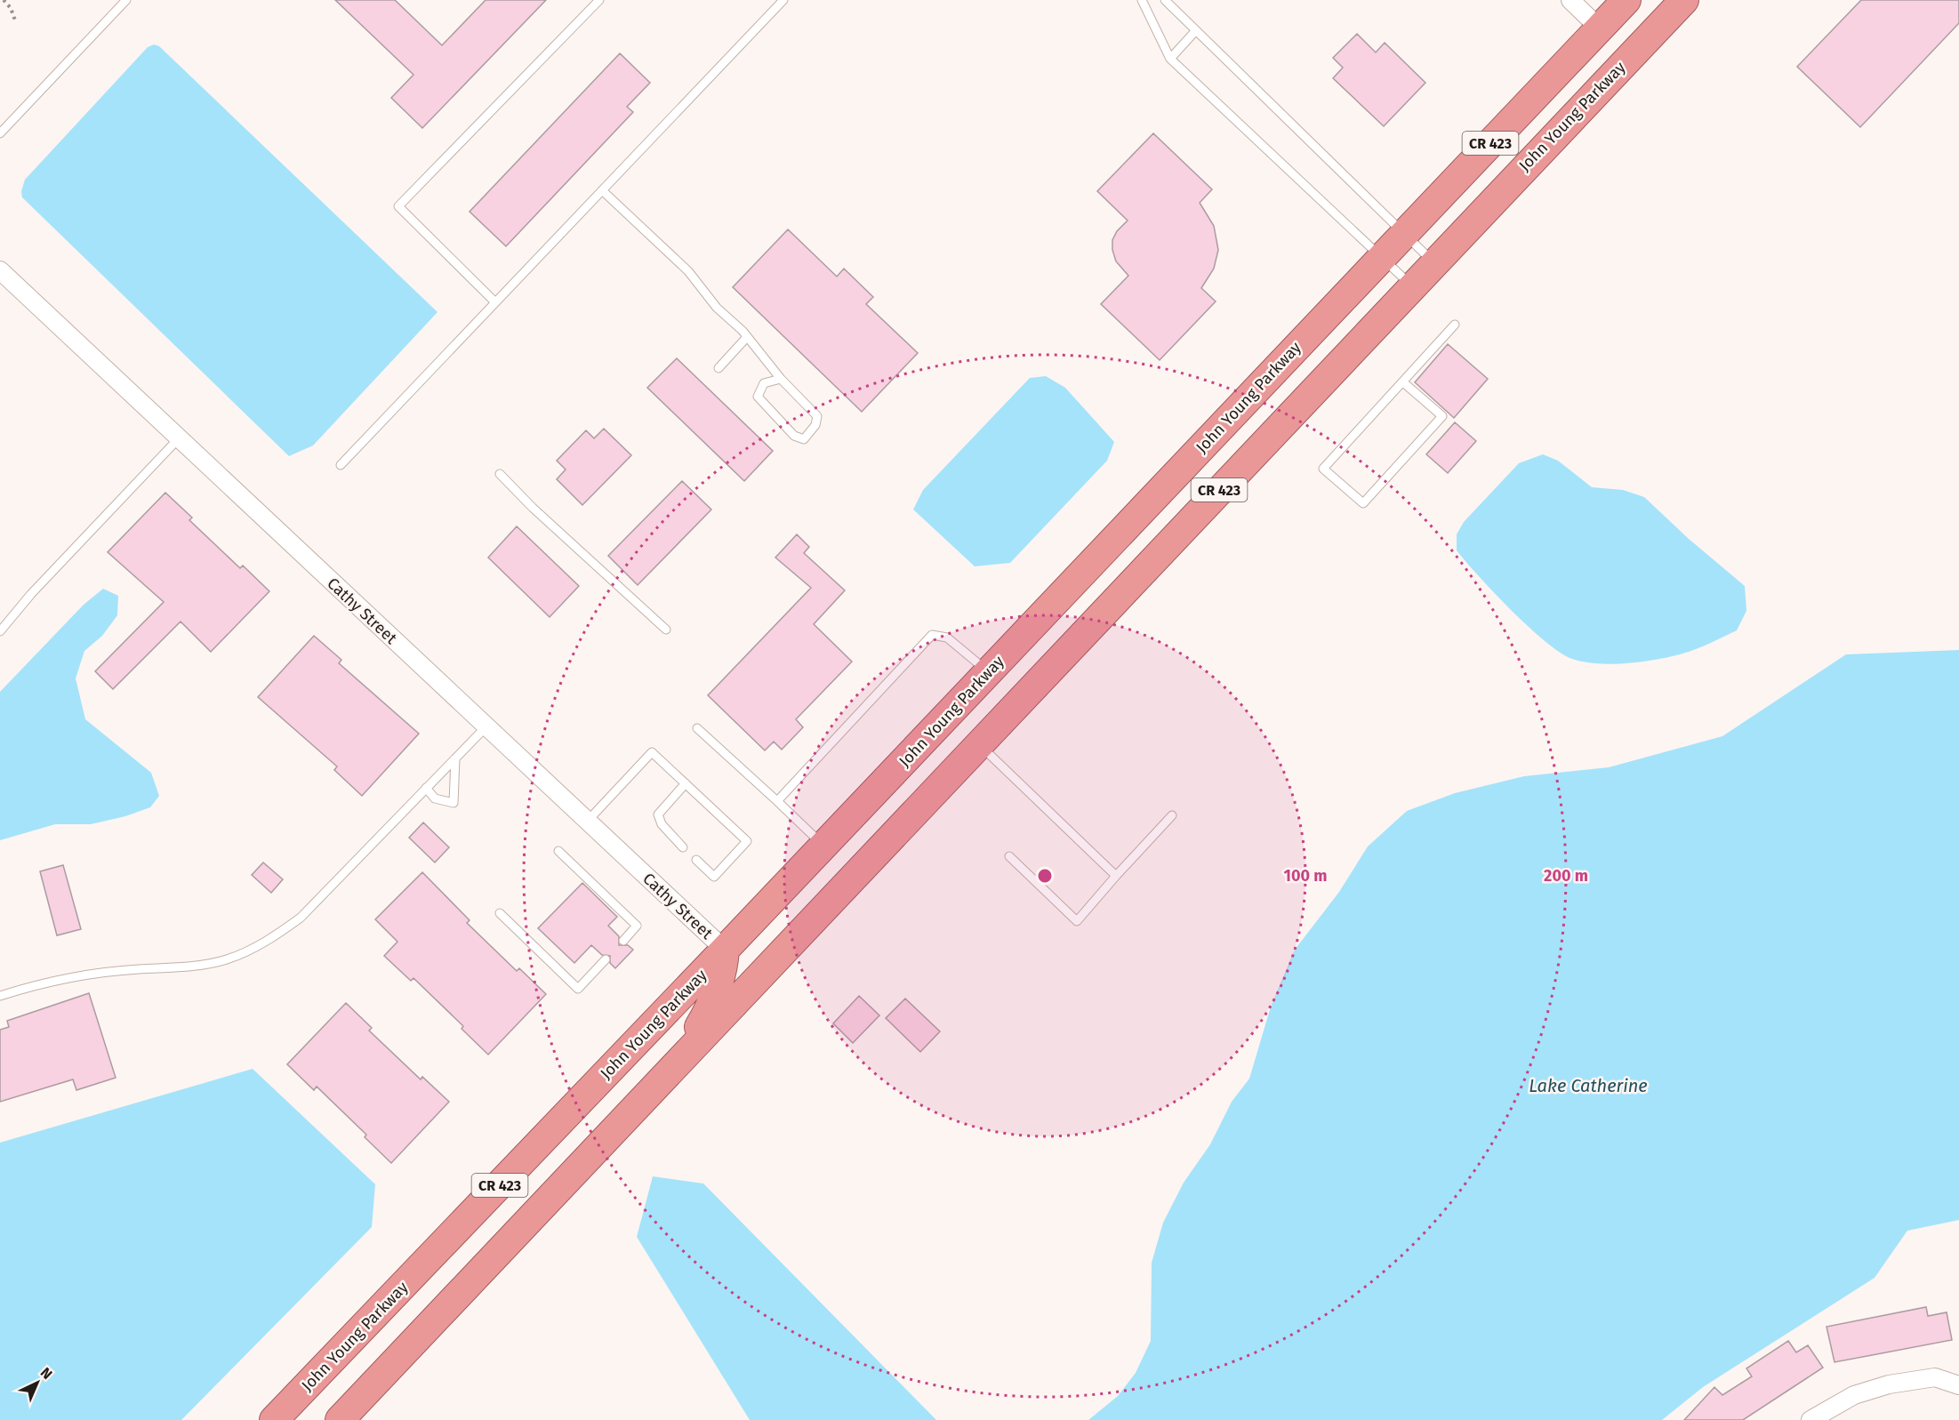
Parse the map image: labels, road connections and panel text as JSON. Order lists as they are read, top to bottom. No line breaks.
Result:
{"streets":{"highway":["John Young Parkway","CR 423"],"street":["Cathy Street"]},"crossings":[["John Young Parkway","Cathy Street"]],"water":["Lake Catherine"],"north":"top right","rings":["100 m","200 m"]}
